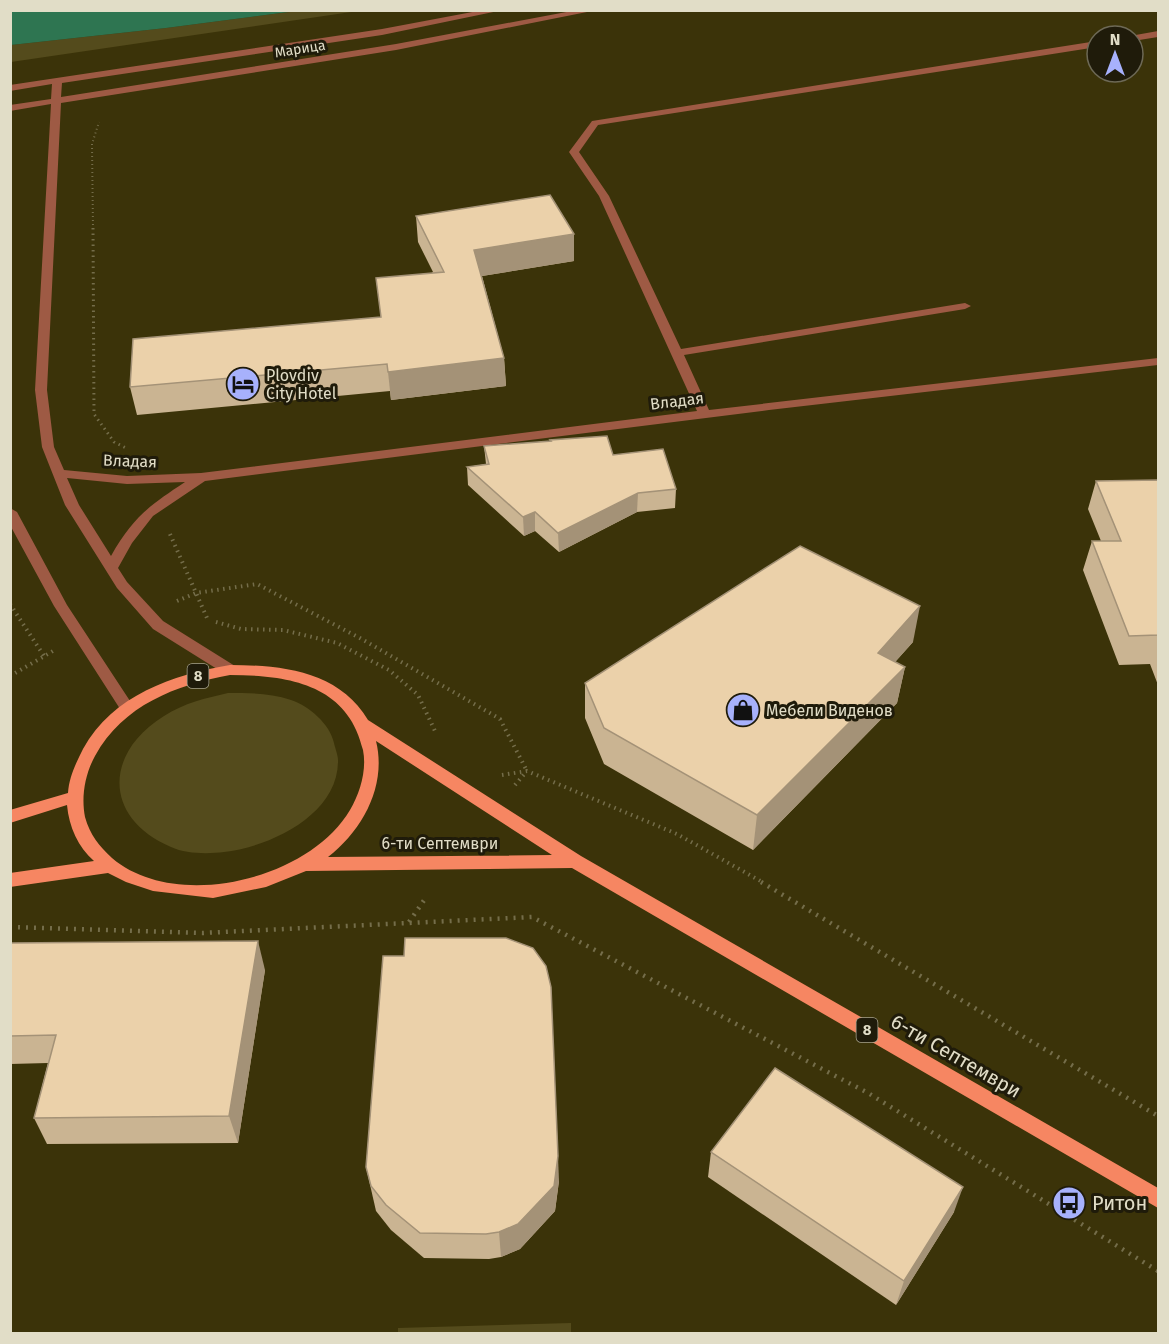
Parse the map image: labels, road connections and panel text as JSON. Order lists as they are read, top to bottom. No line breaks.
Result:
{"streets":{"main road":["8","6-ти Септември"],"street":["Марица","Владая"]},"crossings":[["8","6-ти Септември"]],"places":{"hotel":["Plovdiv City Hotel"],"shop":["Мебели Виденов"],"bus stop":["Ритон"]},"north":"top"}
